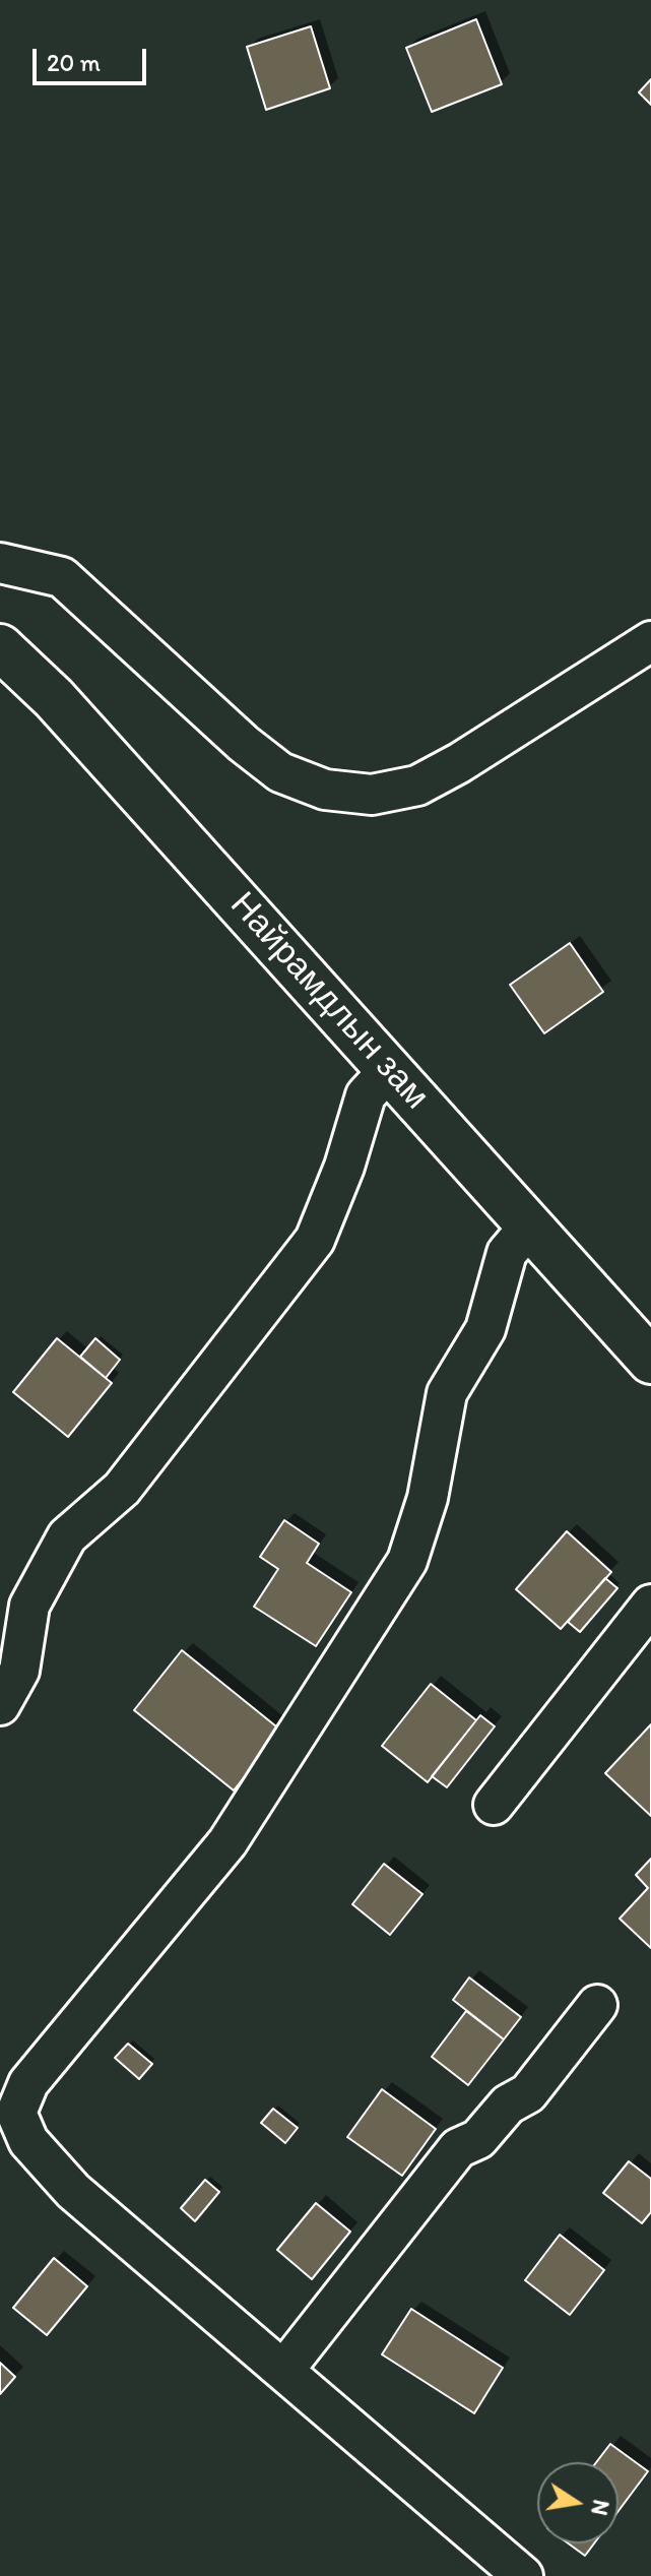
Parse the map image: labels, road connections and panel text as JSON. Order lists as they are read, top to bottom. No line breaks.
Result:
{"streets":{"main road":["Найрамдлын зам"]},"scale_bar":"20 m","north":"right"}
